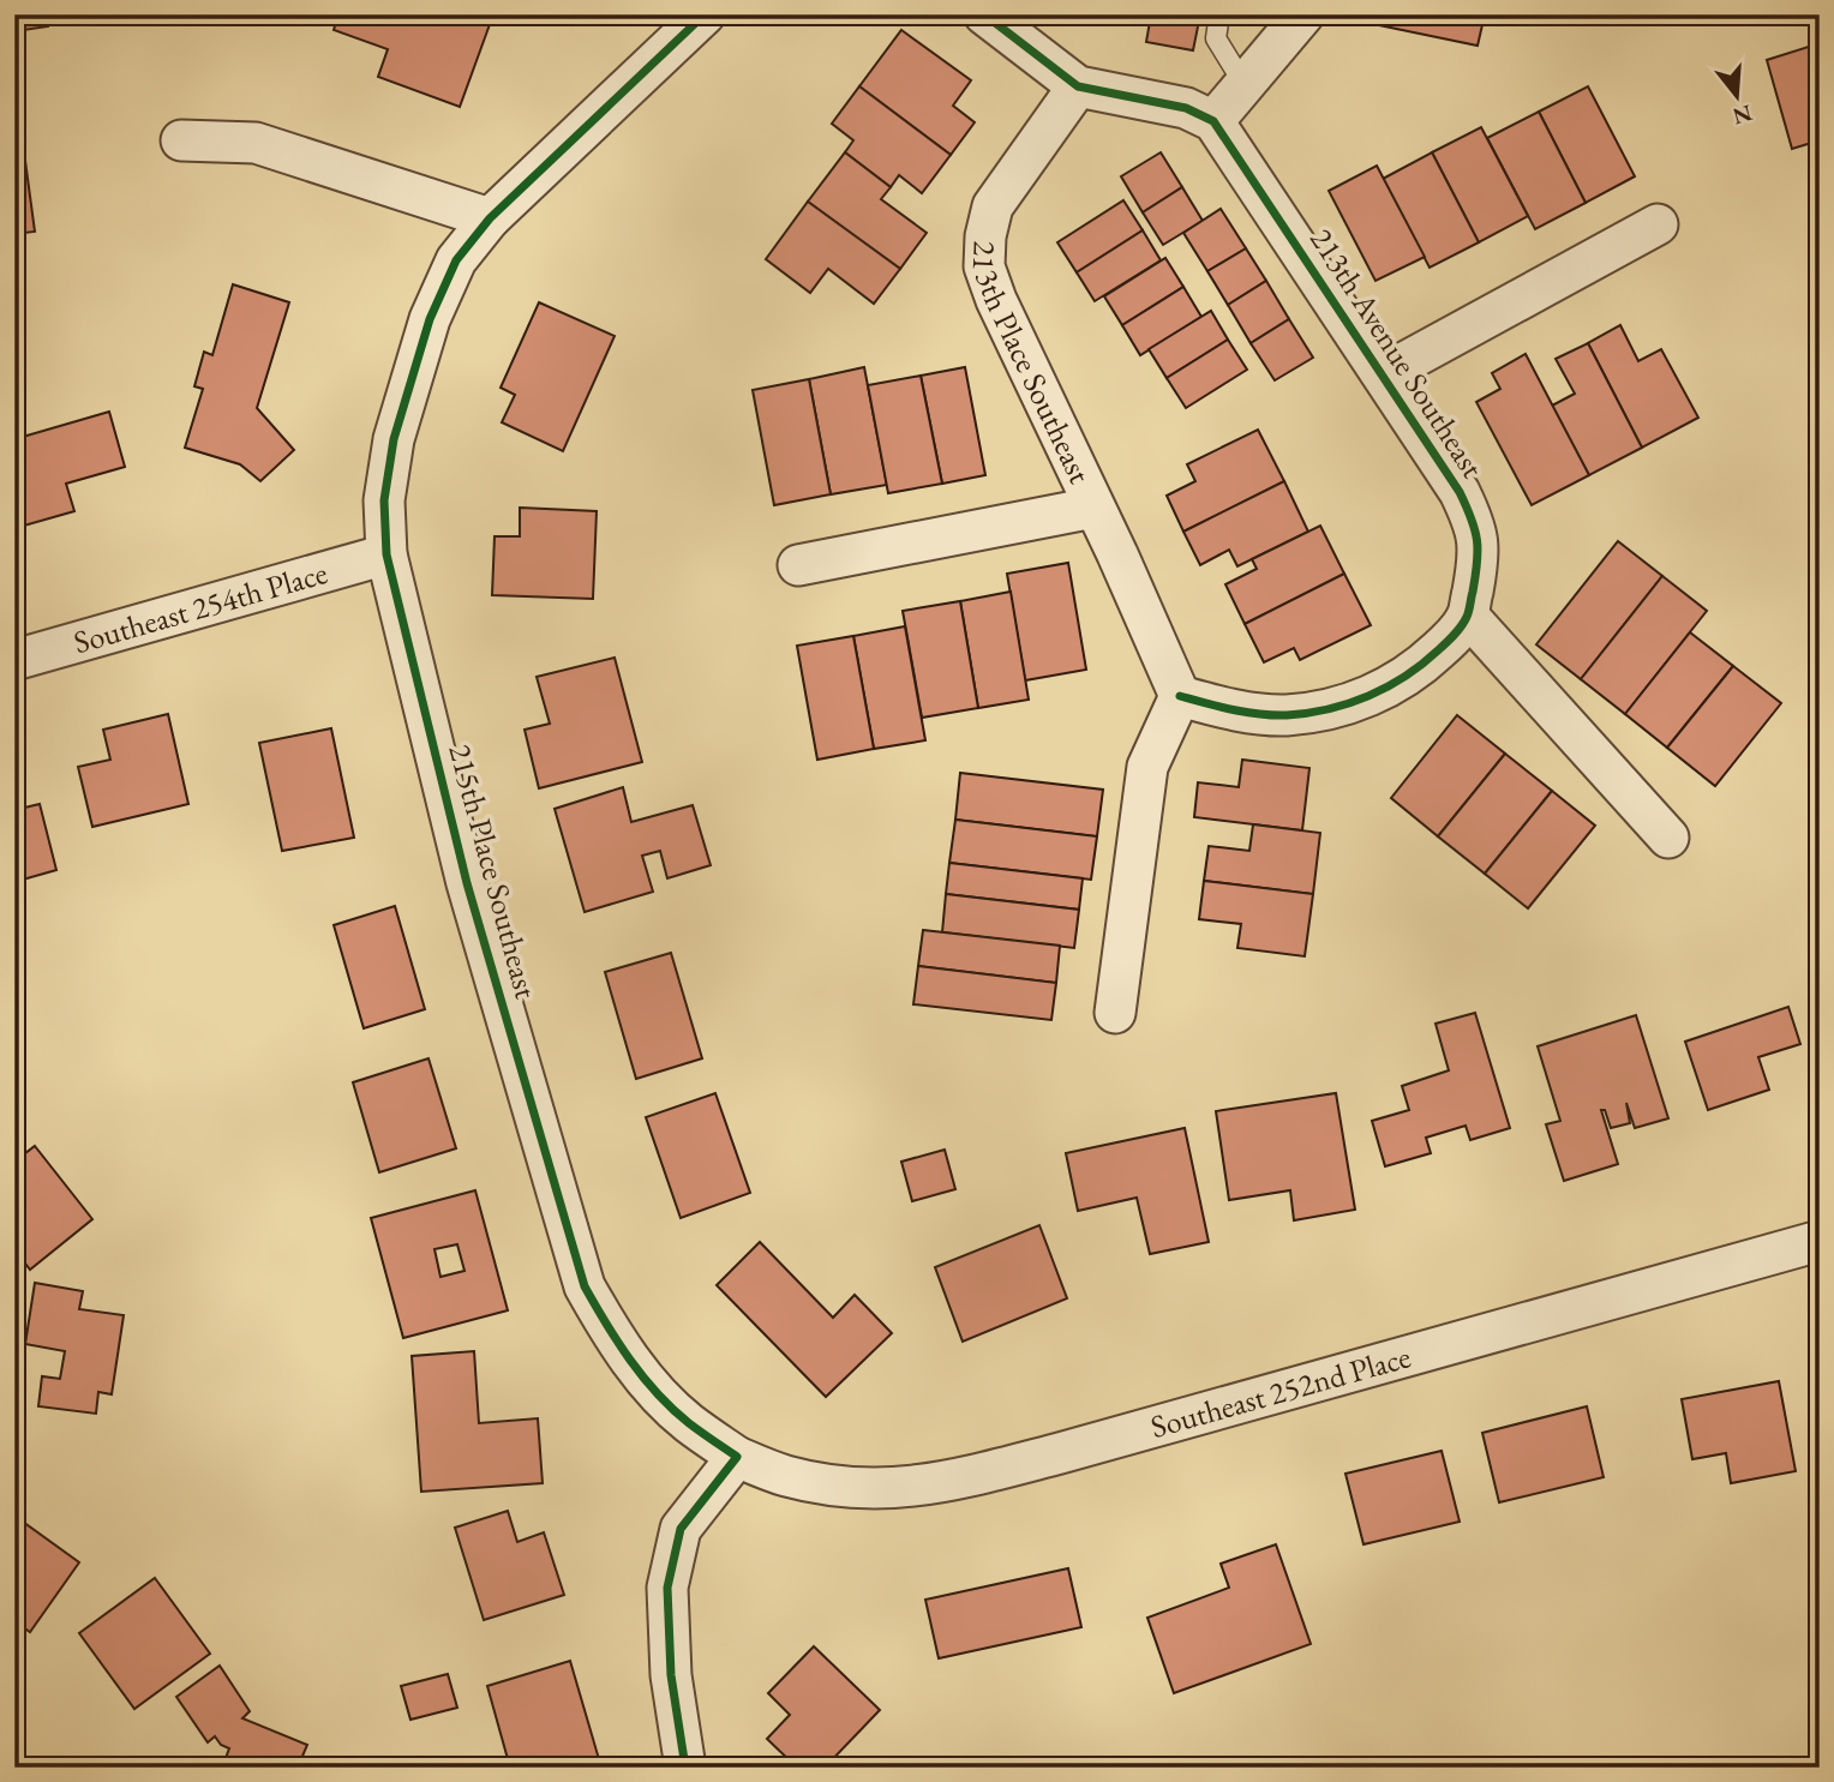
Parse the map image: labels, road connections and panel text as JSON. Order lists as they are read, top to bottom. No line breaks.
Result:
{"streets":{"street":["213th Avenue Southeast","213th Place Southeast","Southeast 254th Place","215th Place Southeast","Southeast 252nd Place"]},"crossings":[["213th Avenue Southeast","213th Place Southeast"],["Southeast 254th Place","215th Place Southeast"],["215th Place Southeast","Southeast 252nd Place"]],"north":"bottom"}
